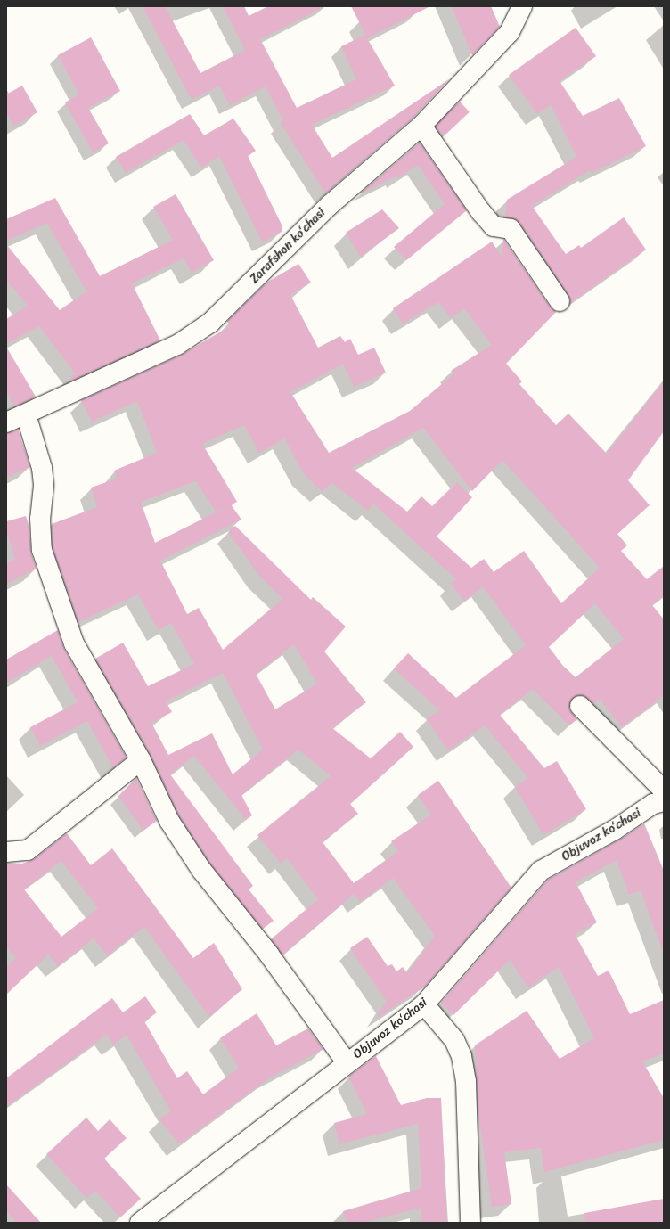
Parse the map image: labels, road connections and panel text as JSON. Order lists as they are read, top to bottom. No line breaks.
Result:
{"streets":{"street":["Zarafshon koʻchasi","Objuvoz koʻchasi"]}}
